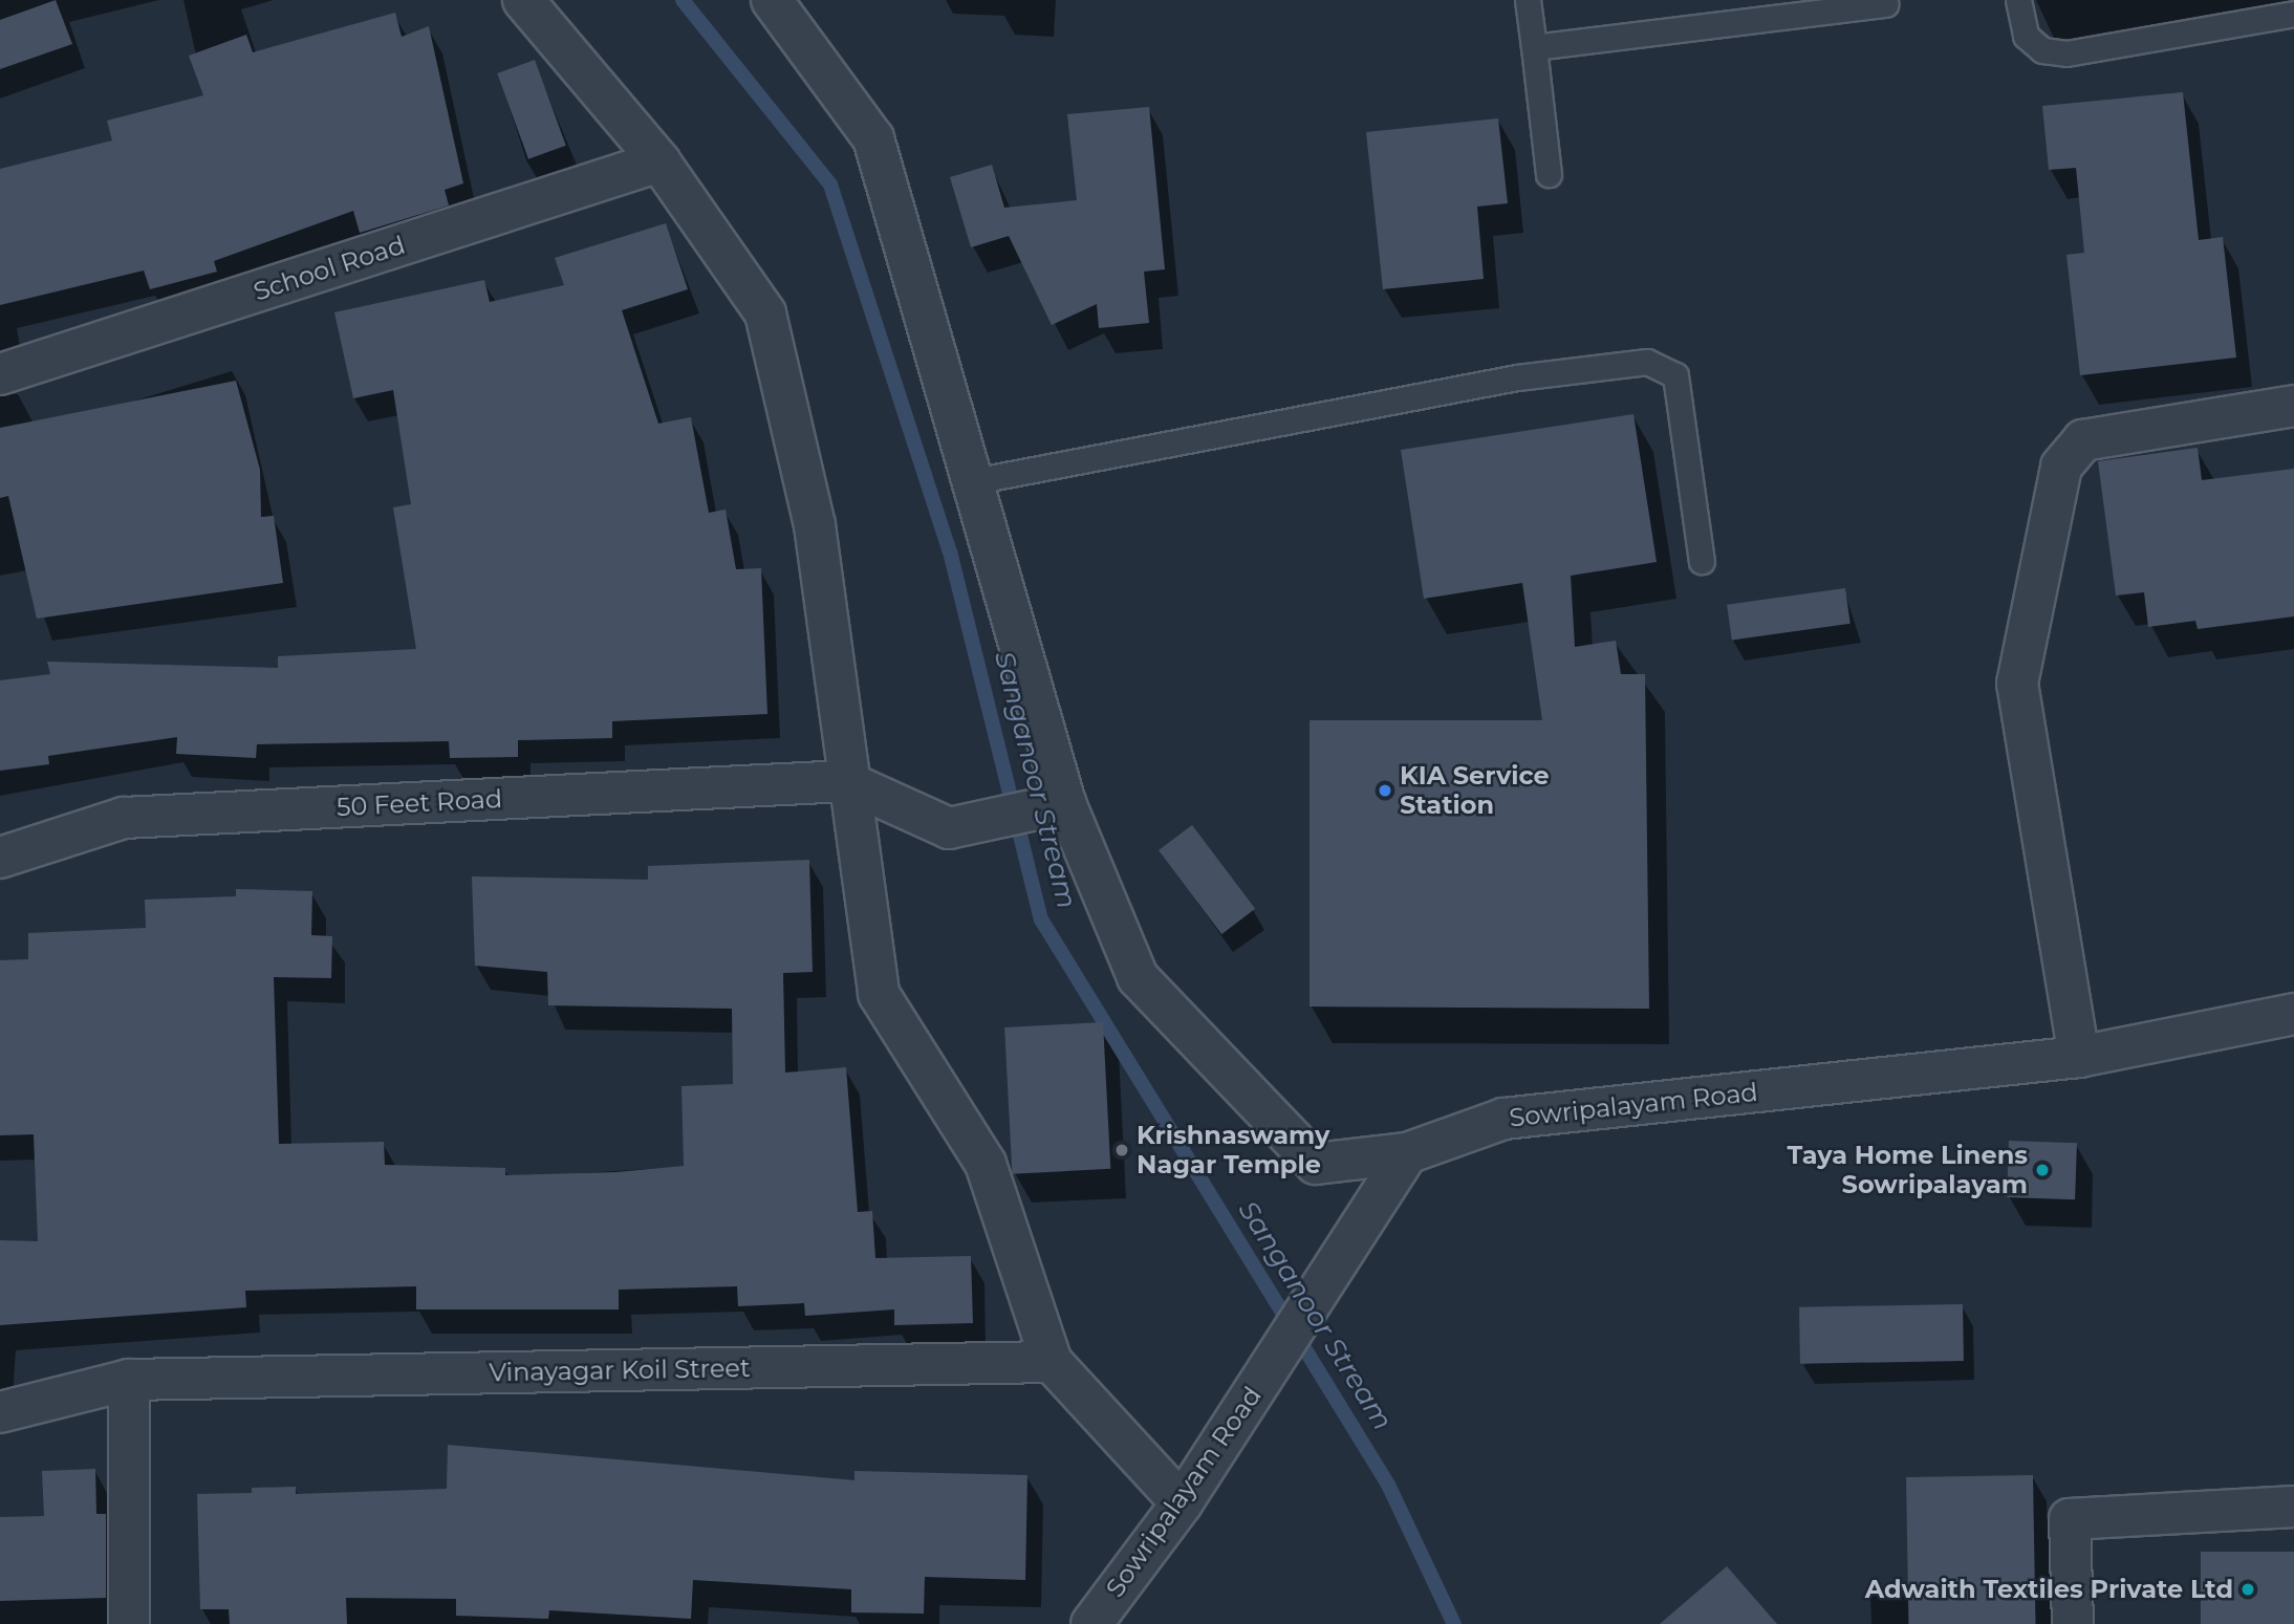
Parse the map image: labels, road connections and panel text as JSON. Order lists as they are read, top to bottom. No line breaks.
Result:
{"streets":{"street":["School Road","50 Feet Road","Sowripalayam Road","Vinayagar Koil Street"]},"water":["Sanganoor Stream"],"places":["KIA Service Station","Krishnaswamy Nagar Temple","Taya Home Linens Sowripalayam","Adwaith Textiles Private Ltd"]}
